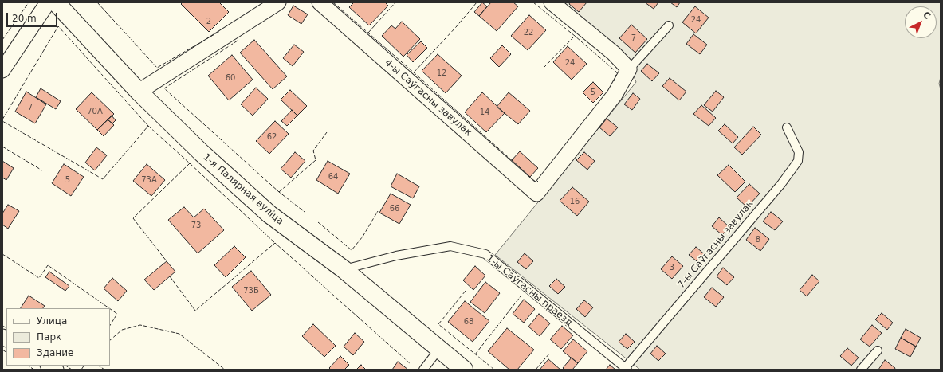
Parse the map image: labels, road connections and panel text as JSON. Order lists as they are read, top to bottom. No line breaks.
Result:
{"streets":{"street":["4-ы Саўгасны завулак","1-я Палярная вуліца"],"lane":["7-ы Саўгасны завулак","1-ы Саўгасны праезд"]},"crossings":[["1-я Палярная вуліца","1-ы Саўгасны праезд"],["7-ы Саўгасны завулак","1-ы Саўгасны праезд"]],"house_numbers":["24","2","22","7","24","12","60","5","7","70А","14","62","64","5","73А","16","66","73","8","3","73Б","68"],"legend":["Улица","Парк","Здание"],"scale_bar":"20 m","north":"top right"}
